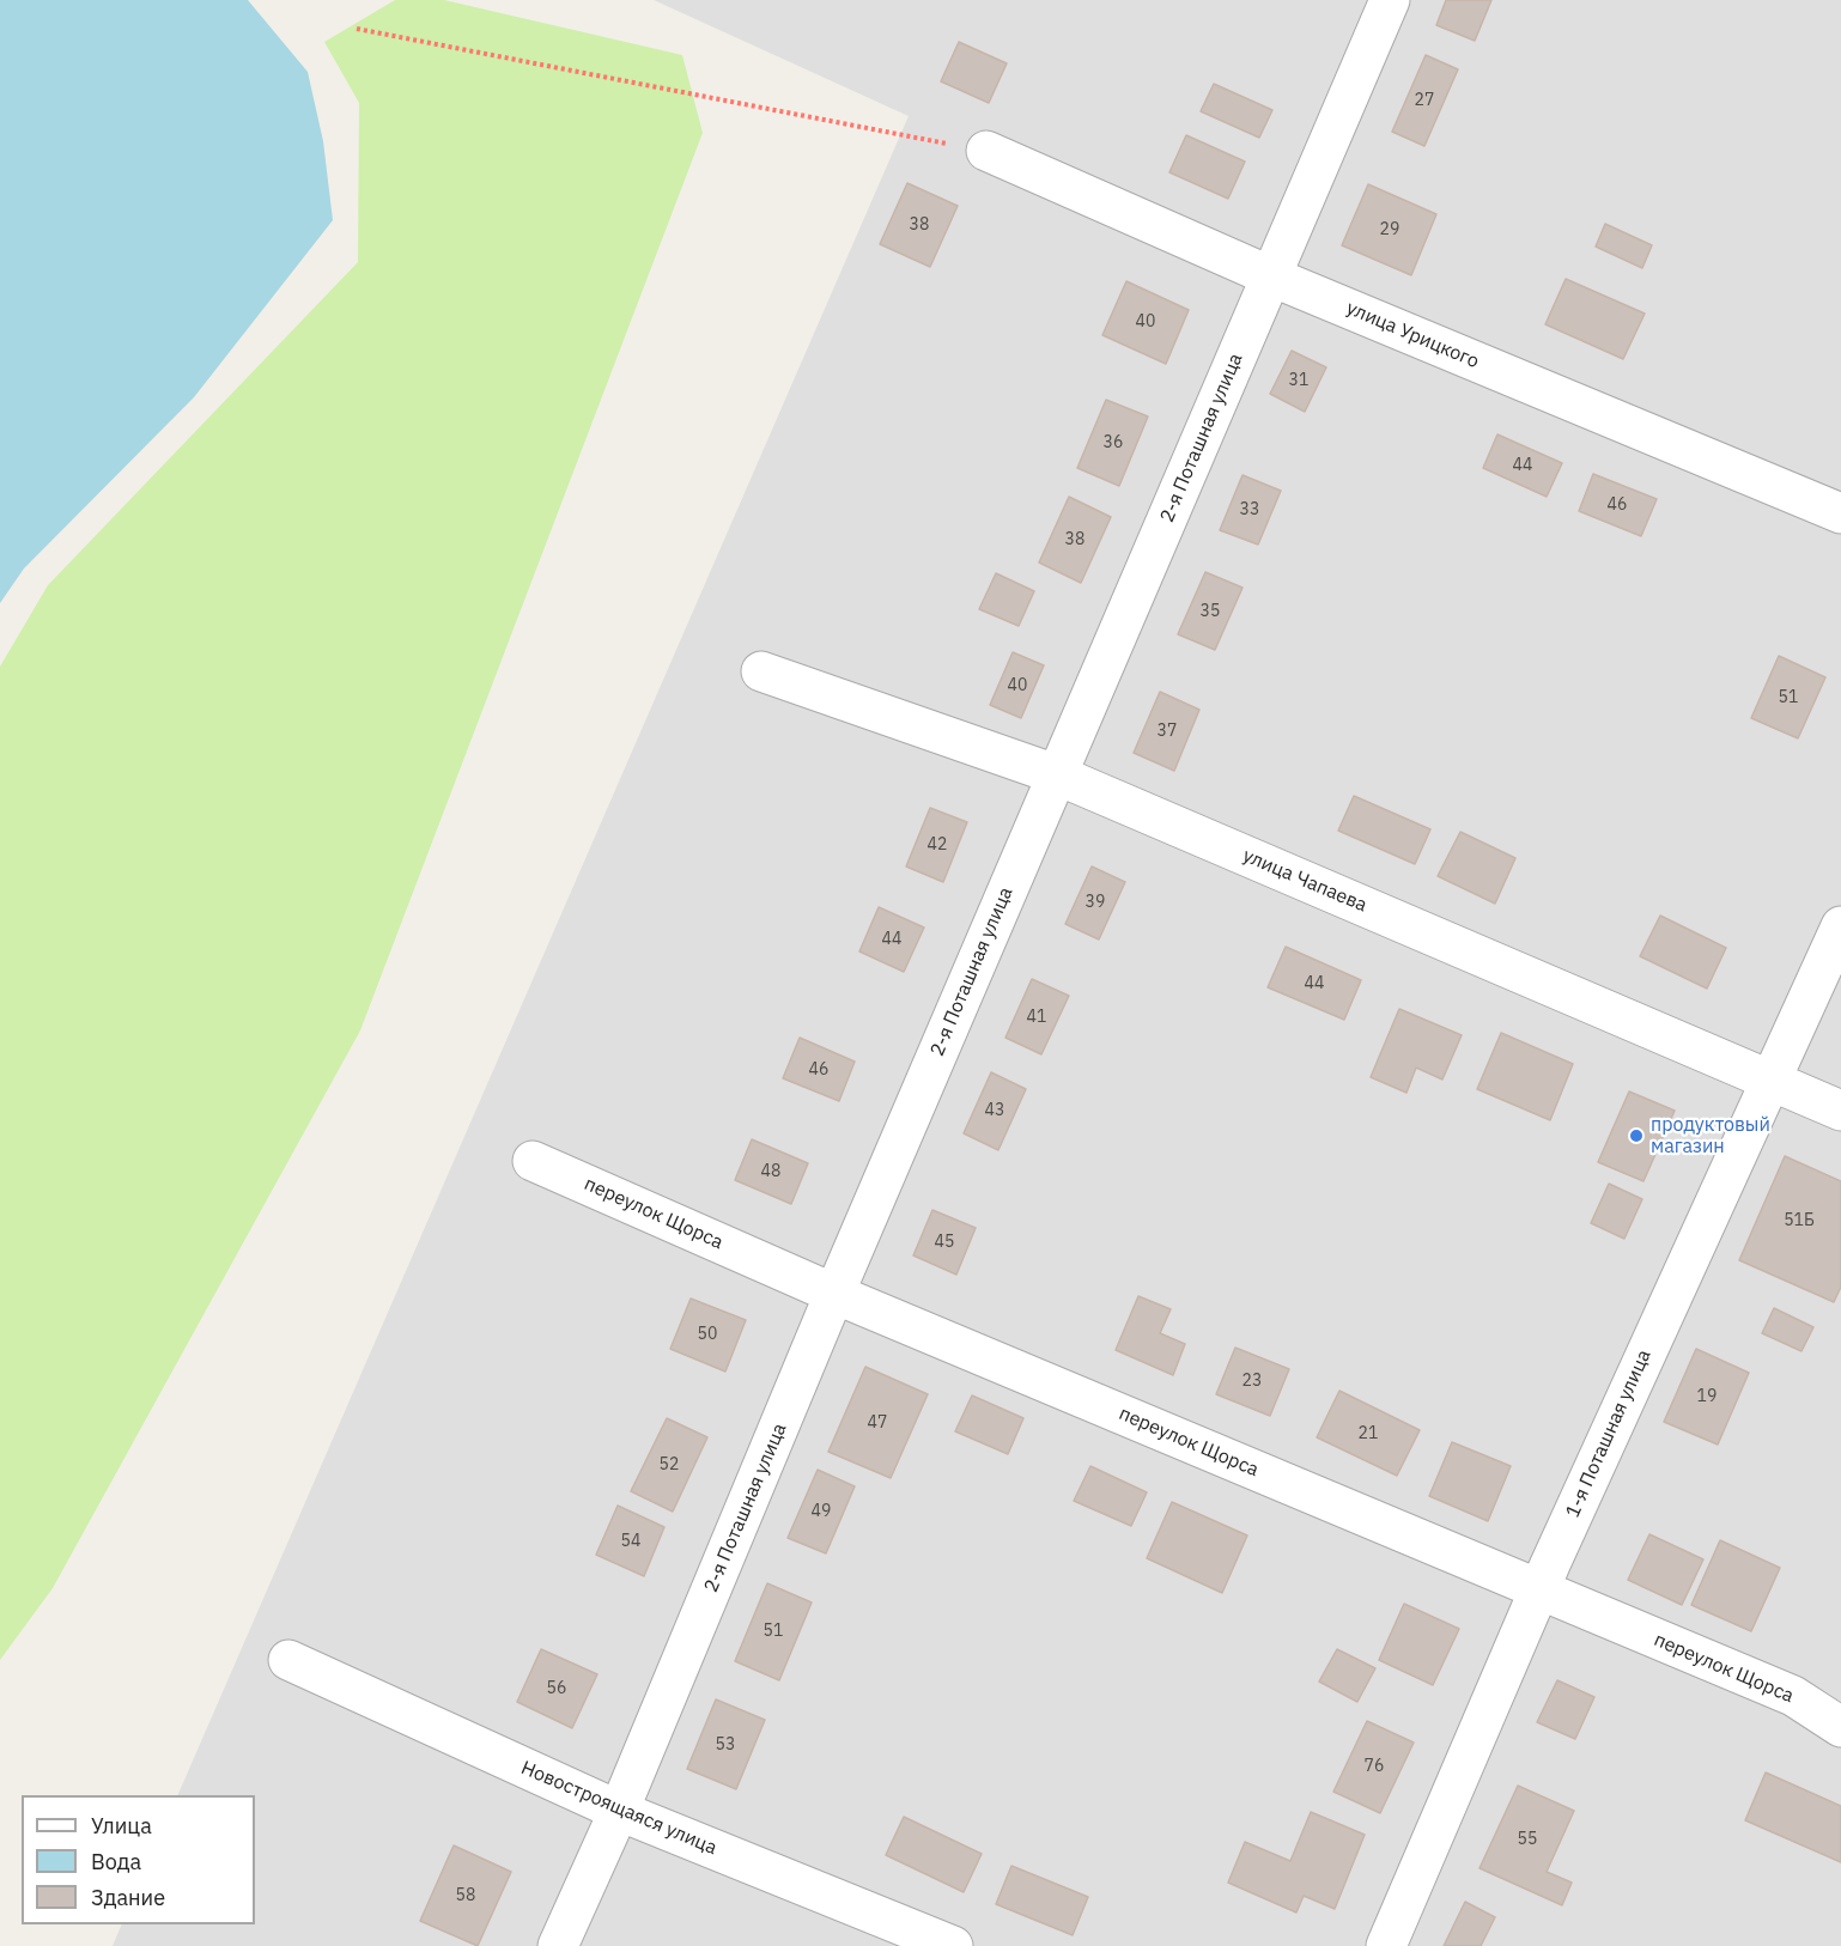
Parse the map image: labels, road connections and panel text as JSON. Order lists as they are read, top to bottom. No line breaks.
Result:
{"streets":{"street":["улица Урицкого","2-я Поташная улица","улица Чапаева","переулок Щорса","1-я Поташная улица","Новостроящаяся улица"]},"crossings":[["улица Урицкого","2-я Поташная улица"],["2-я Поташная улица","улица Чапаева"],["2-я Поташная улица","переулок Щорса"],["2-я Поташная улица","Новостроящаяся улица"],["улица Чапаева","1-я Поташная улица"],["переулок Щорса","1-я Поташная улица"]],"places":["продуктовый магазин"],"house_numbers":["27","38","29","40","31","36","44","46","33","38","35","40","51","37","42","39","44","44","41","46","43","48","51Б","45","50","23","19","47","21","52","49","54","51","56","53","76","55","58"],"legend":["Улица","Вода","Здание"]}
